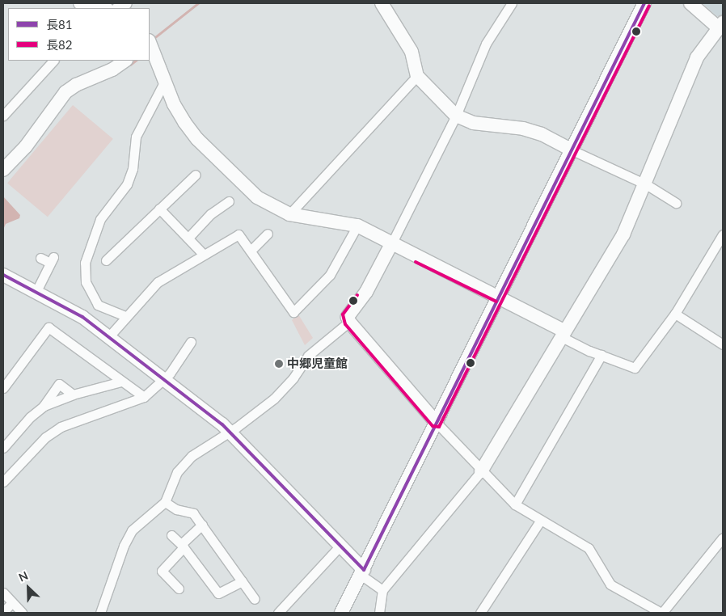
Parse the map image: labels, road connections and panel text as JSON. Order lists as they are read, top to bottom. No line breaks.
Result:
{"places":["中郷児童館"],"lines":["transit line 長81","transit line 長82"],"legend":["長81","長82"],"north":"top left"}
